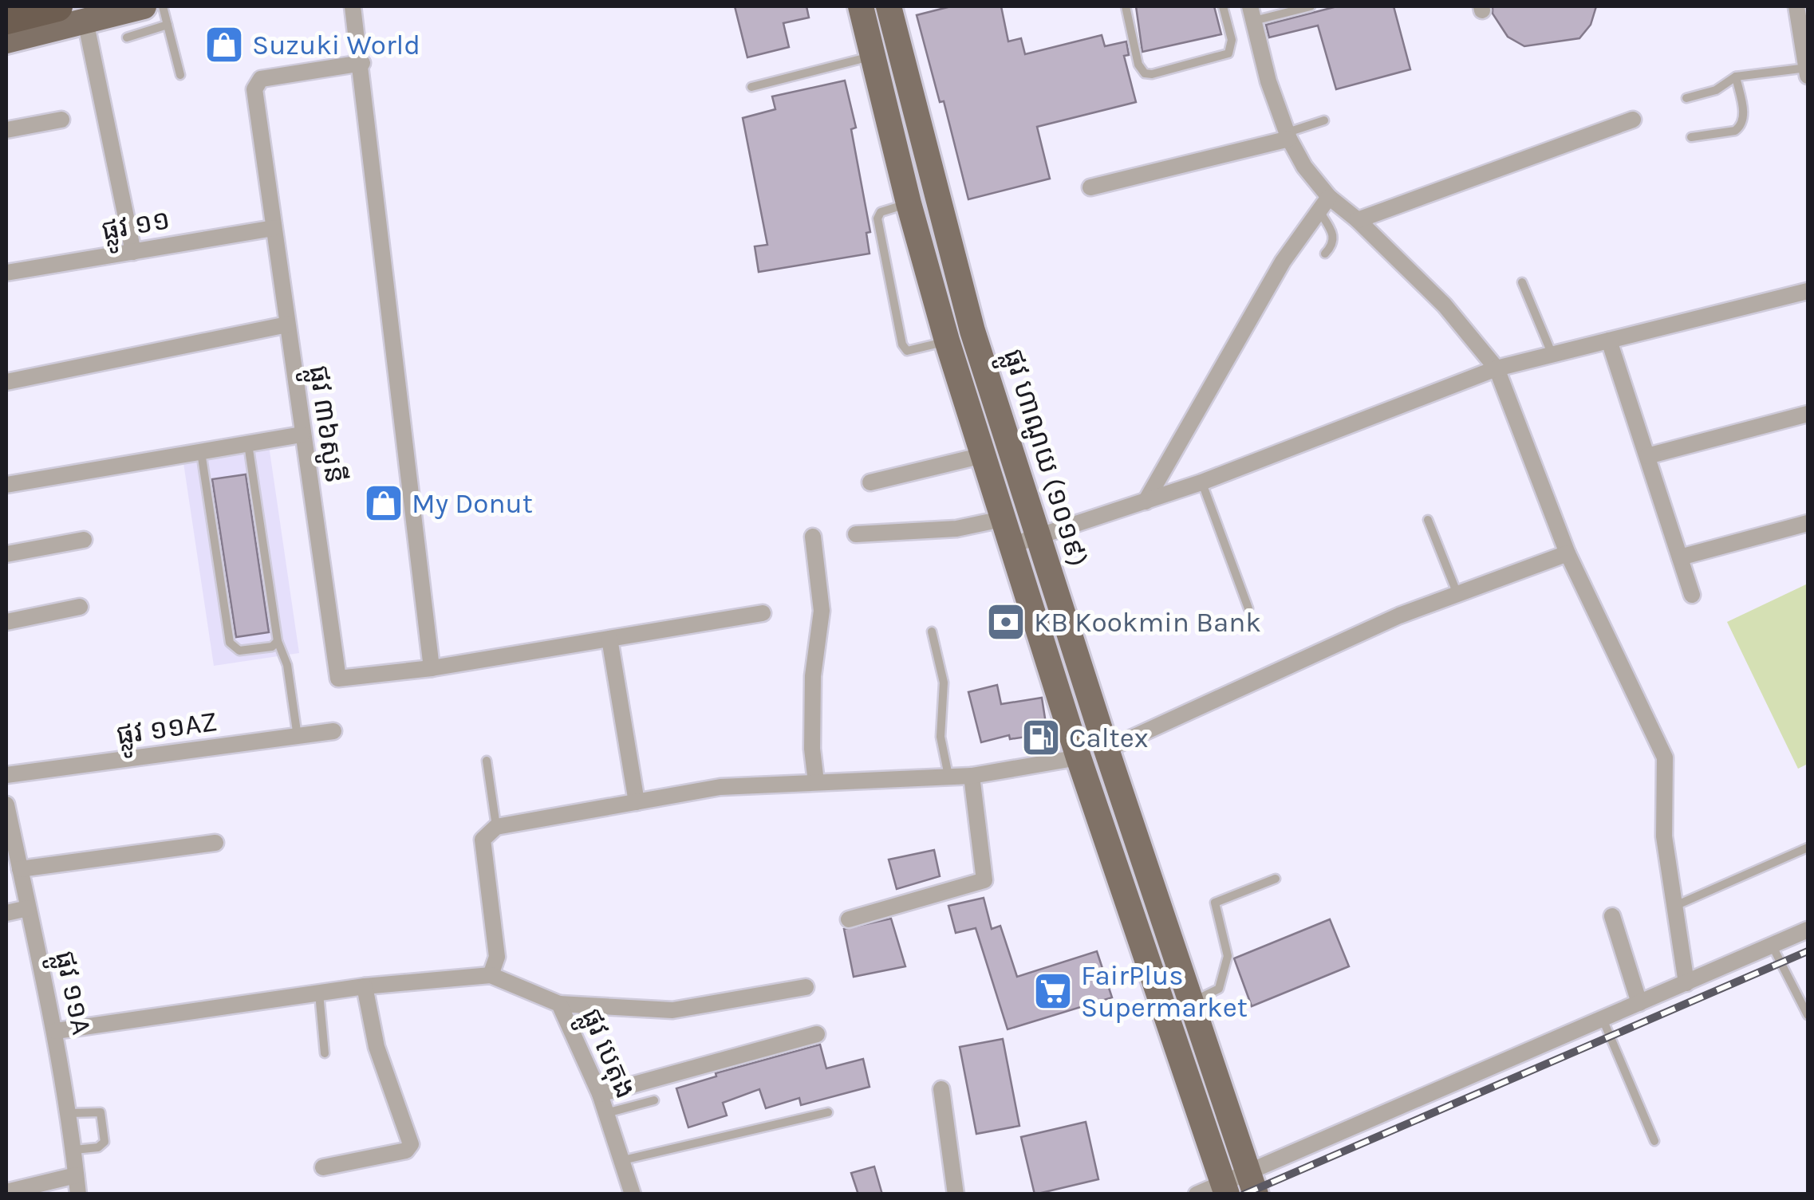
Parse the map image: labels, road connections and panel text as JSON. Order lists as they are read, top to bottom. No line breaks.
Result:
{"streets":{"main road":["ផ្លូវ ហាណូយ (១០១៩)"],"street":["ផ្លូវ ១១","ផ្លូវ ៣៦សូនី","ផ្លូវ ១១AZ","ផ្លូវ ១១A","ផ្លូវ បេតុង"]},"crossings":[["ផ្លូវ ១១","ផ្លូវ ៣៦សូនី"]],"places":{"shop":["Suzuki World","My Donut"],"bank":["KB Kookmin Bank"],"fuel station":["Caltex"],"supermarket":["FairPlus Supermarket"]}}
